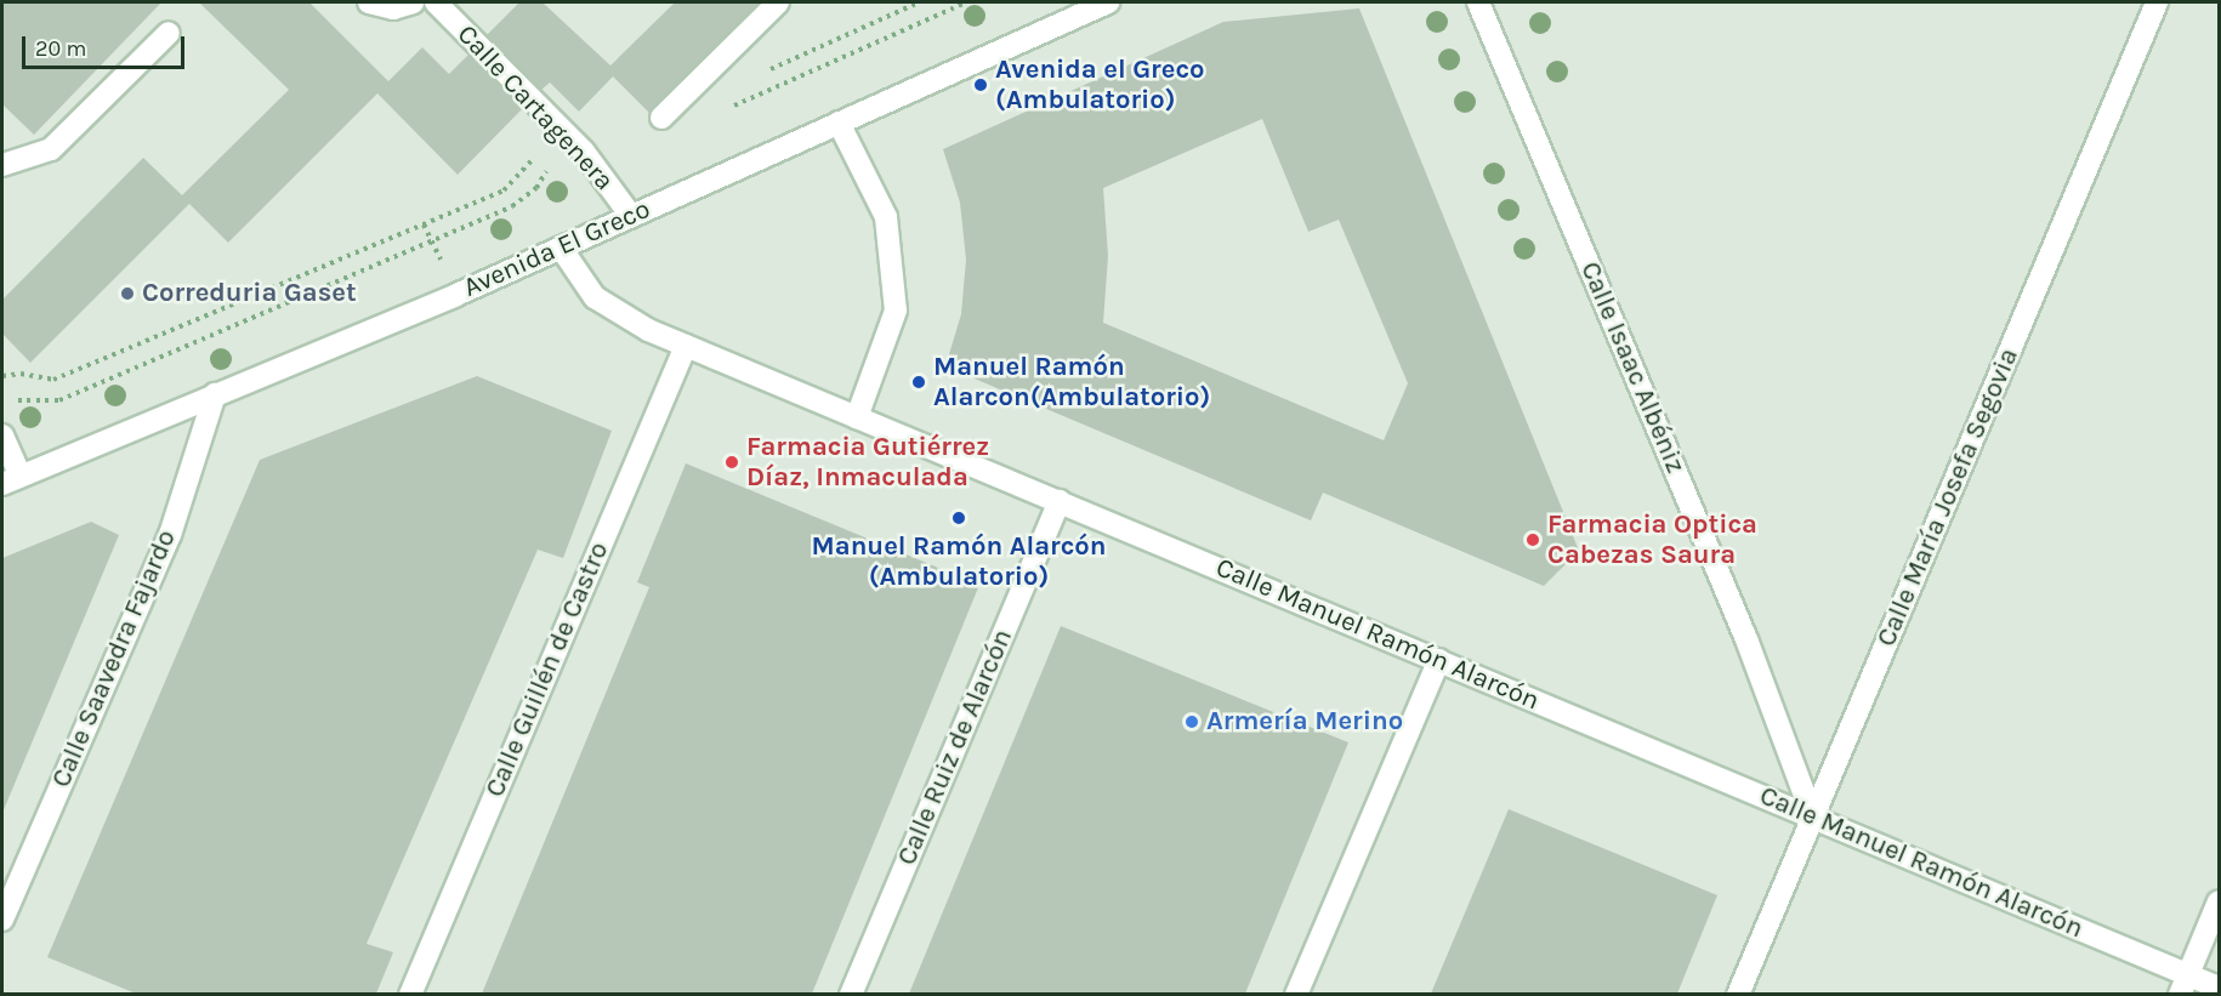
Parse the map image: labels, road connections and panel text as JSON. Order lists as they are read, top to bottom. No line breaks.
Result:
{"streets":{"street":["Calle Cartagenera","Avenida El Greco","Calle Isaac Albéniz","Calle María Josefa Segovia","Calle Manuel Ramón Alarcón","Calle Saavedra Fajardo","Calle Guillén de Castro","Calle Ruiz de Alarcón"]},"crossings":[["Calle Cartagenera","Avenida El Greco"],["Avenida El Greco","Calle Manuel Ramón Alarcón"],["Avenida El Greco","Calle Saavedra Fajardo"],["Calle Isaac Albéniz","Calle María Josefa Segovia"],["Calle Isaac Albéniz","Calle Manuel Ramón Alarcón"],["Calle María Josefa Segovia","Calle Manuel Ramón Alarcón"],["Calle Manuel Ramón Alarcón","Calle Guillén de Castro"],["Calle Manuel Ramón Alarcón","Calle Ruiz de Alarcón"]],"places":["Avenida el Greco (Ambulatorio)","Correduria Gaset","Manuel Ramón Alarcon(Ambulatorio)","Farmacia Gutiérrez Díaz, Inmaculada","Manuel Ramón Alarcón (Ambulatorio)","Farmacia Optica Cabezas Saura","Armería Merino"],"scale_bar":"20 m"}
